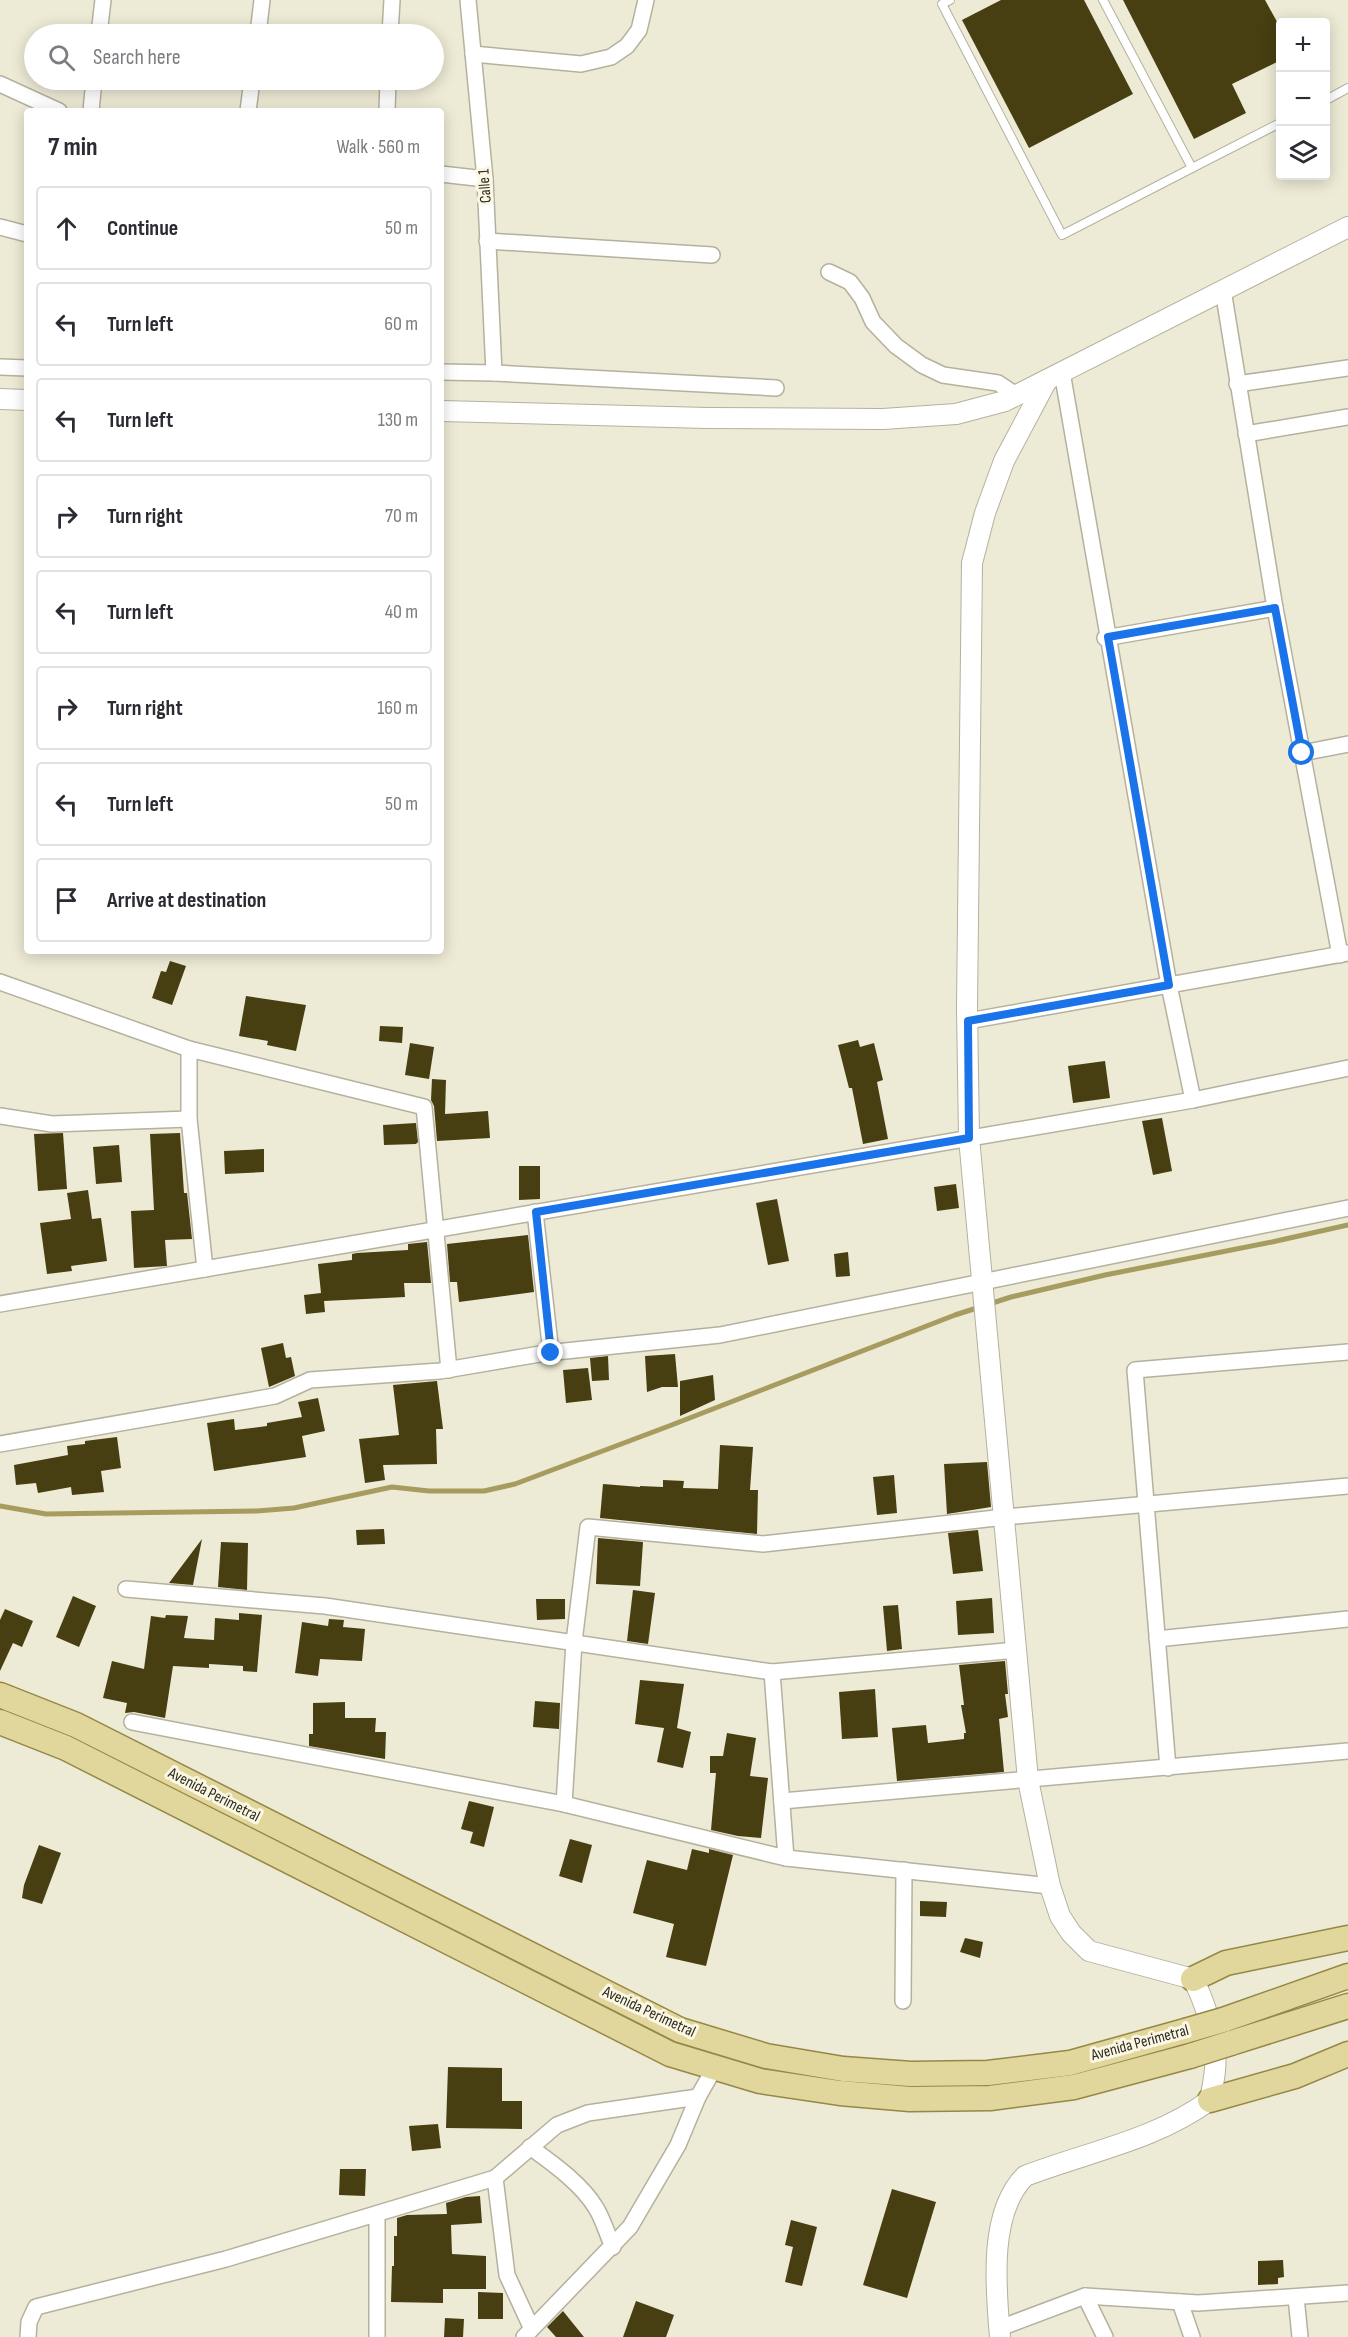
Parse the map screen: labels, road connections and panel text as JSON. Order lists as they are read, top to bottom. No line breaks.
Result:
{"streets":{"main road":["Avenida Perimetral"],"street":["Calle 1"]},"page":{"map_buttons":["+","−"],"search":"Search here","heading":["7 min","Walk · 560 m"],"list":[["Continue","50 m"],["Turn left","60 m"],["Turn left","130 m"],["Turn right","70 m"],["Turn left","40 m"],["Turn right","160 m"],["Turn left","50 m"],"Arrive at destination"]}}
